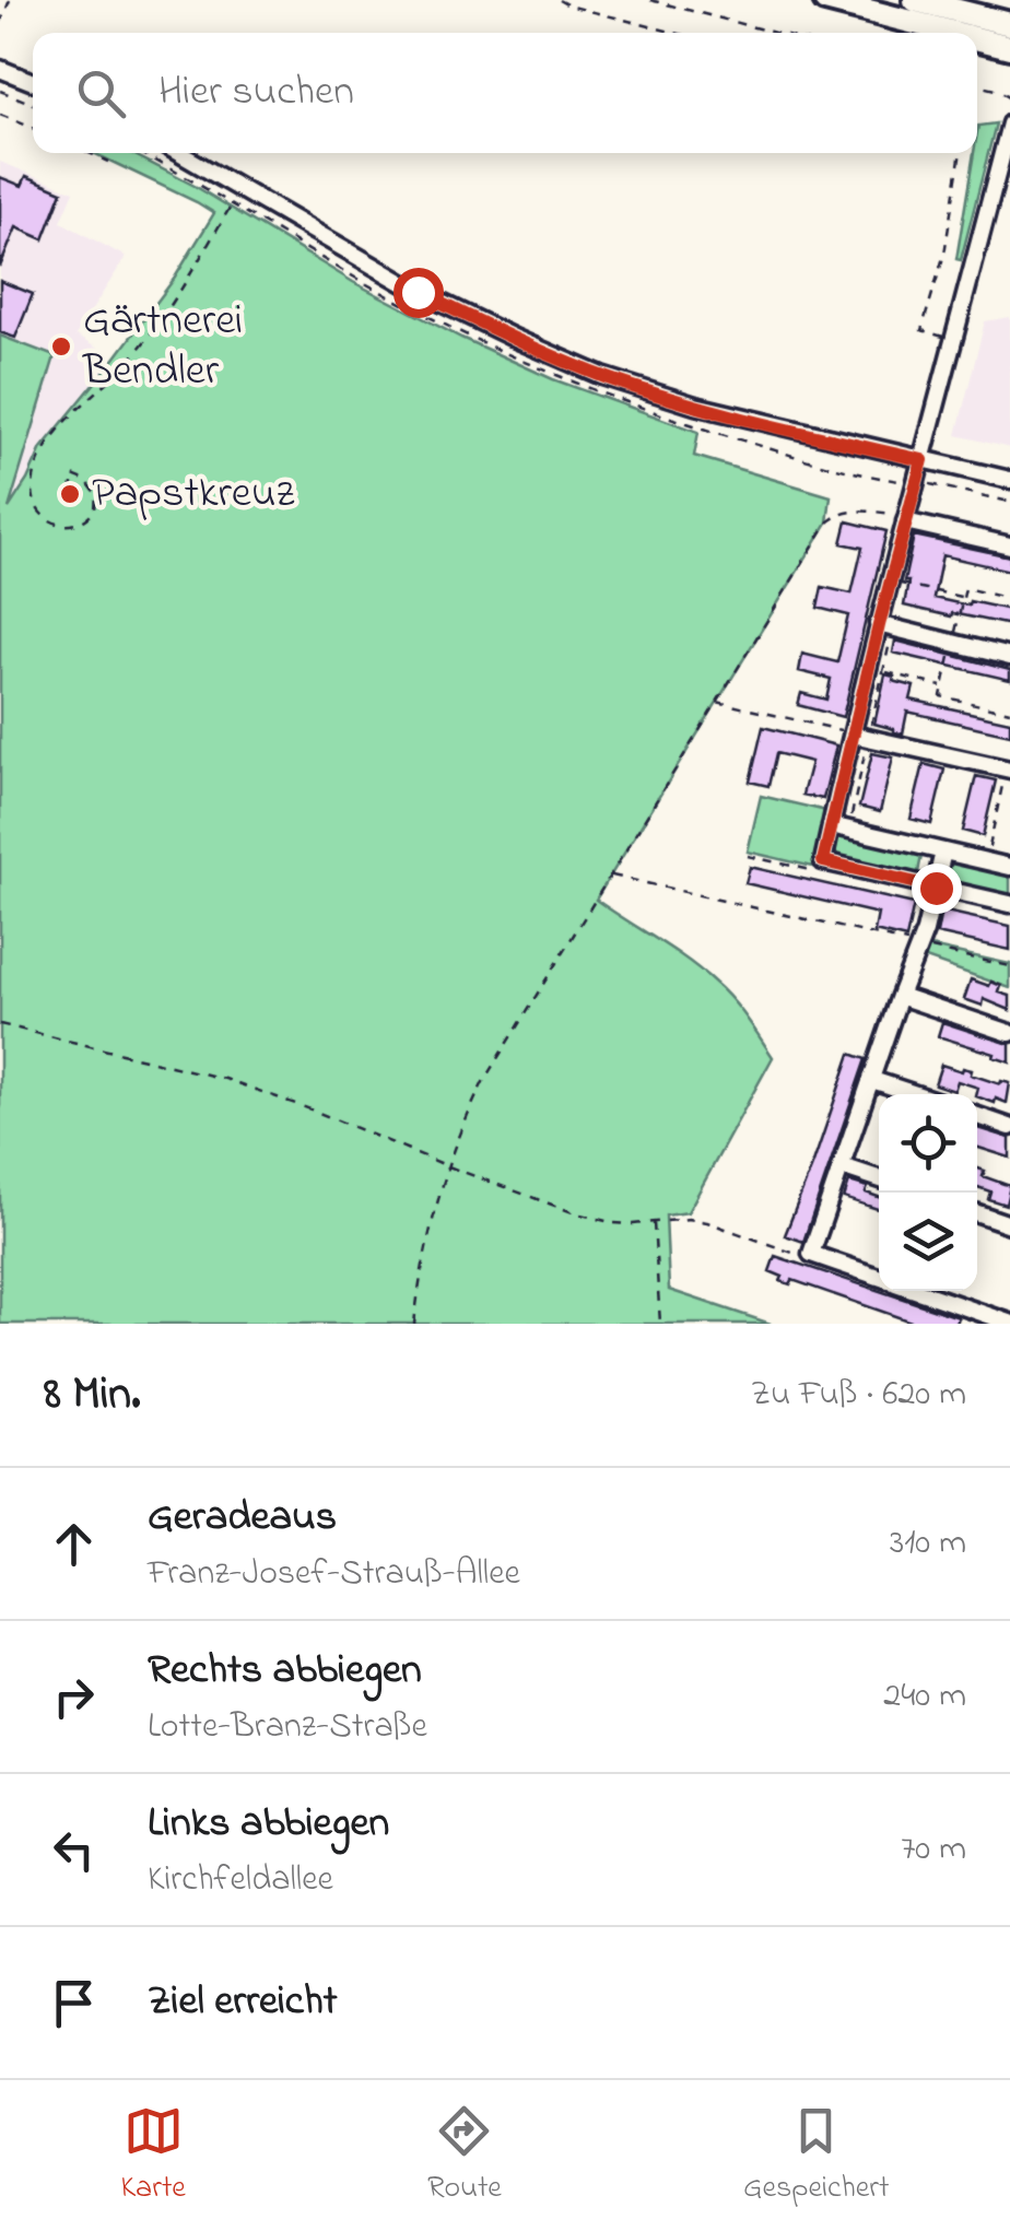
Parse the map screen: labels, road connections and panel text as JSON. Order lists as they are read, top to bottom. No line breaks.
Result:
{"places":["Gärtnerei Bendler","Papstkreuz"],"page":{"search":"Hier suchen","heading":["8 Min.","Zu Fuß · 620 m"],"list":[["Geradeaus","Franz-Josef-Strauß-Allee","310 m"],["Rechts abbiegen","Lotte-Branz-Straße","240 m"],["Links abbiegen","Kirchfeldallee","70 m"],"Ziel erreicht"],"nav":["Karte","Route","Gespeichert"]}}
